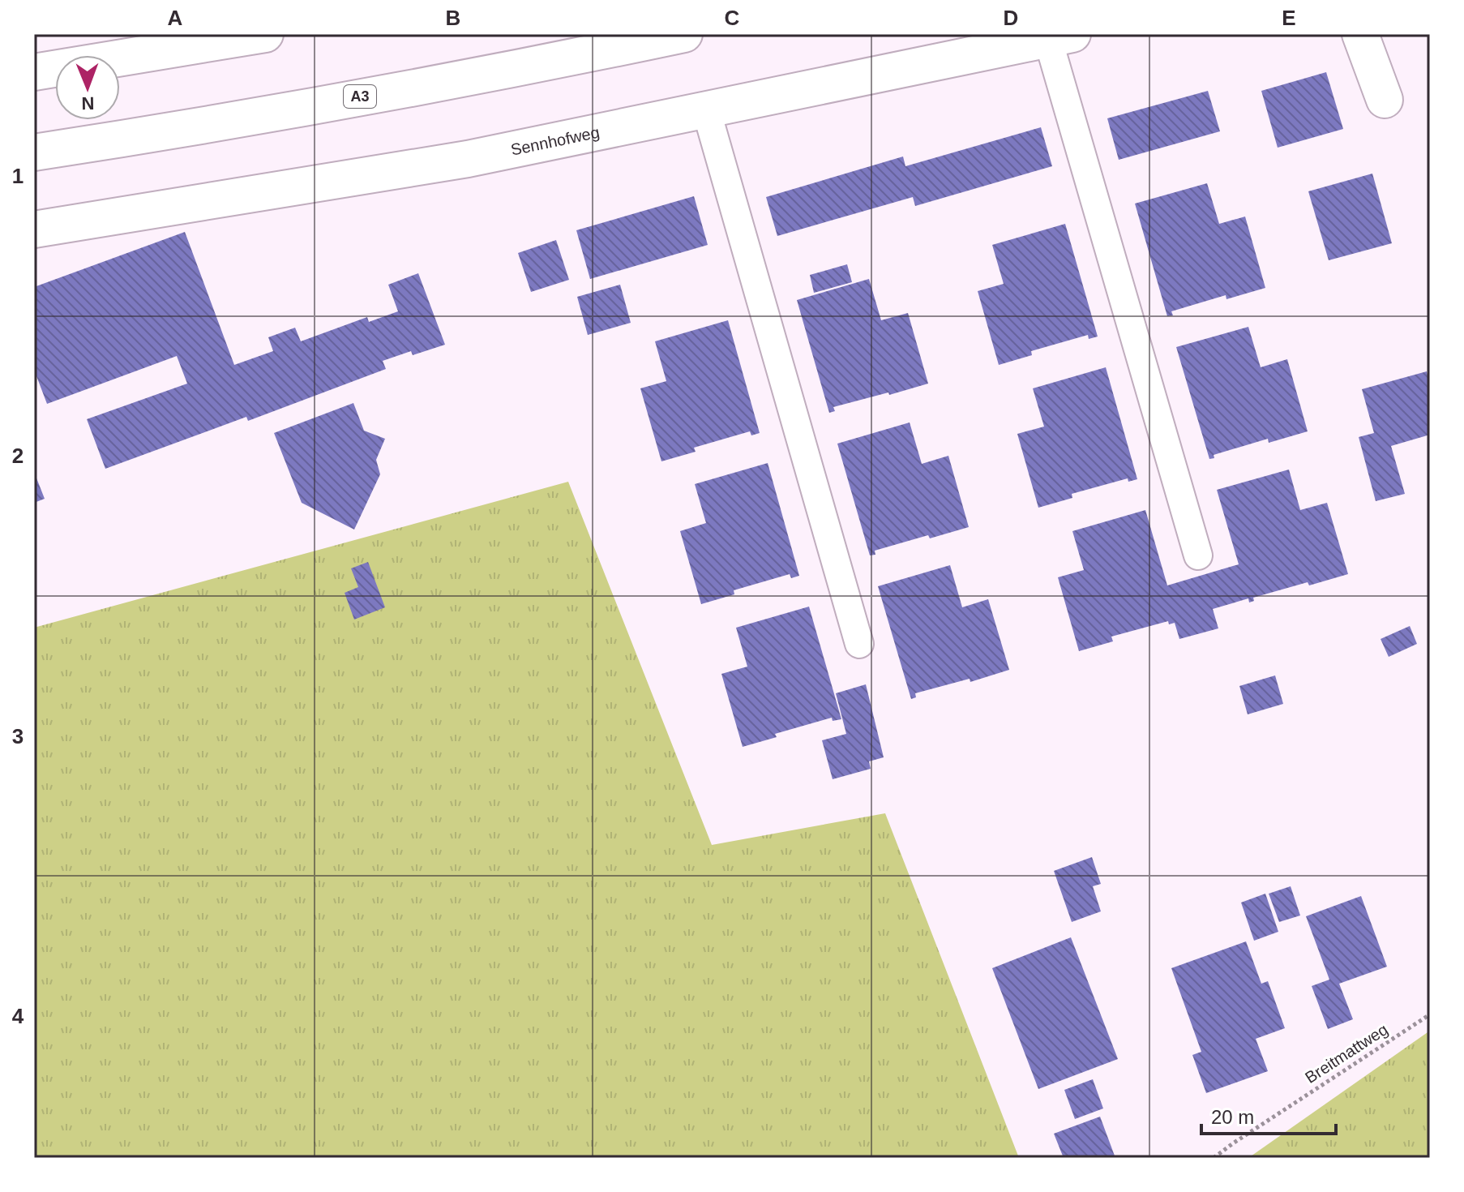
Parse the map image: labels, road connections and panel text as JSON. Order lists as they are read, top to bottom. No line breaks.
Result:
{"streets":{"main road":["A3","Sennhofweg"],"path":["Breitmattweg"]},"scale_bar":"20 m","north":"bottom","grid":{"columns":["A","B","C","D","E"],"rows":["1","2","3","4"]}}
